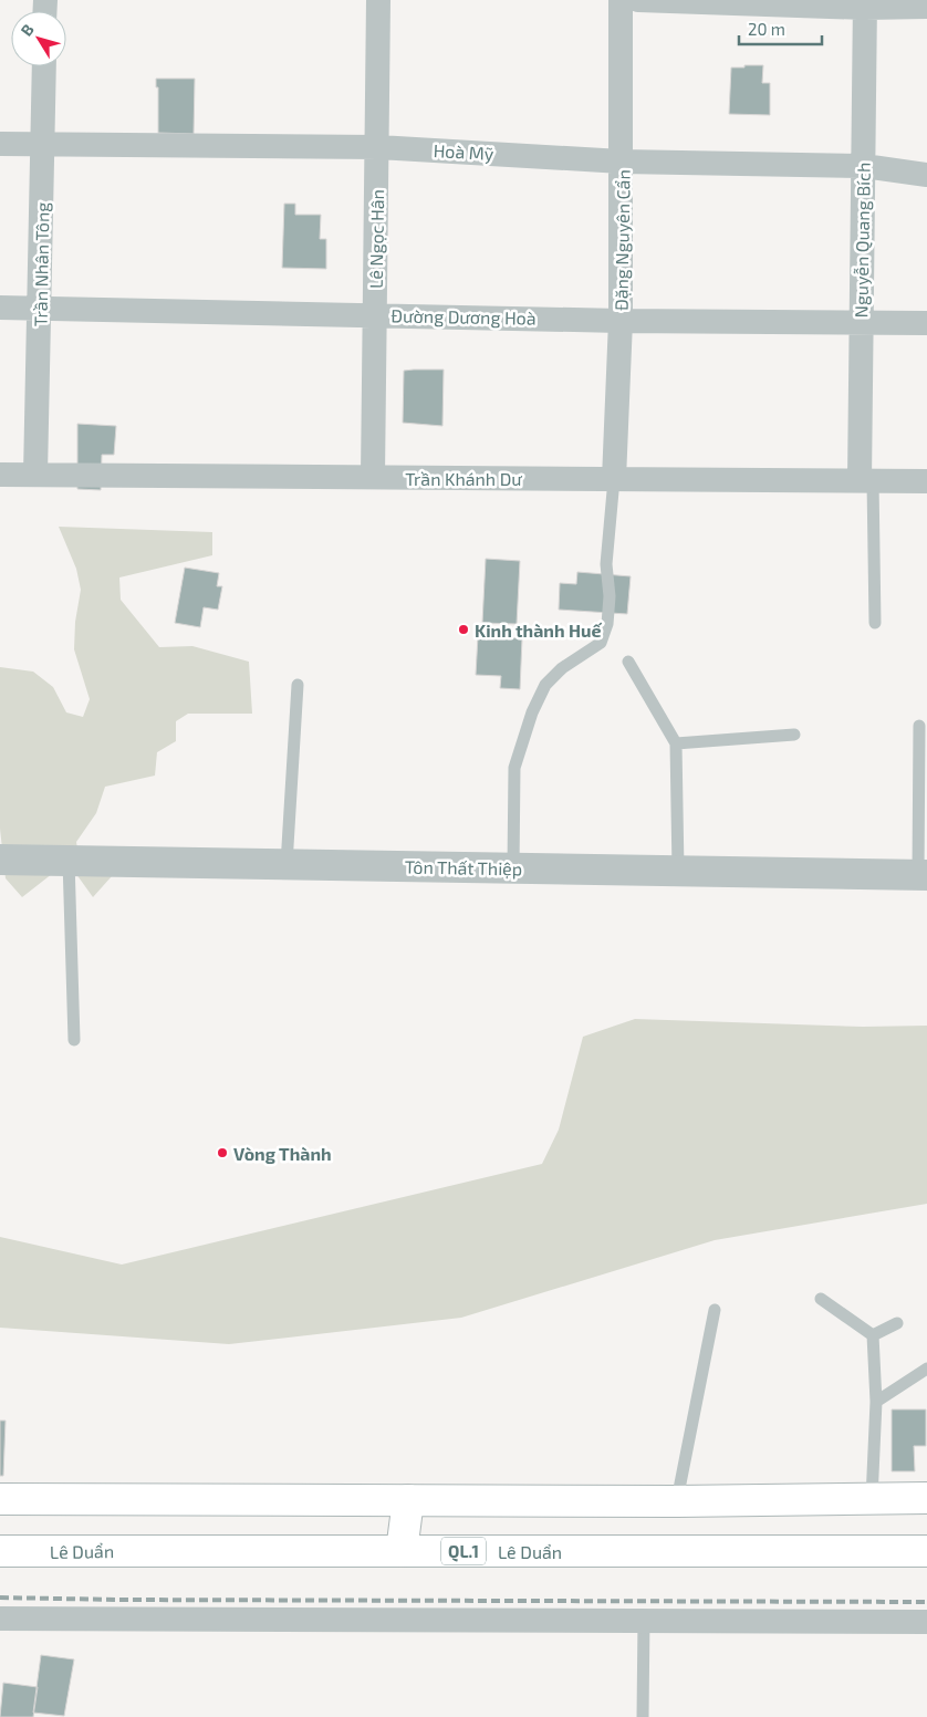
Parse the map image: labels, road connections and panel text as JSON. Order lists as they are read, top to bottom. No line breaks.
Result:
{"streets":{"main road":["Lê Duẩn","QL.1"],"street":["Hoà Mỹ","Lê Ngọc Hân","Đặng Nguyên Cẩn","Nguyễn Quang Bích","Trần Nhân Tông","Đường Dương Hoà","Trần Khánh Dư","Tôn Thất Thiệp"]},"crossings":[["Hoà Mỹ","Lê Ngọc Hân"],["Hoà Mỹ","Đặng Nguyên Cẩn"],["Hoà Mỹ","Nguyễn Quang Bích"],["Hoà Mỹ","Trần Nhân Tông"],["Lê Ngọc Hân","Đường Dương Hoà"],["Lê Ngọc Hân","Trần Khánh Dư"],["Đặng Nguyên Cẩn","Đường Dương Hoà"],["Đặng Nguyên Cẩn","Trần Khánh Dư"],["Nguyễn Quang Bích","Đường Dương Hoà"],["Nguyễn Quang Bích","Trần Khánh Dư"],["Trần Nhân Tông","Đường Dương Hoà"],["Trần Nhân Tông","Trần Khánh Dư"]],"places":["Kinh thành Huế","Vòng Thành"],"scale_bar":"20 m","north":"top left"}
